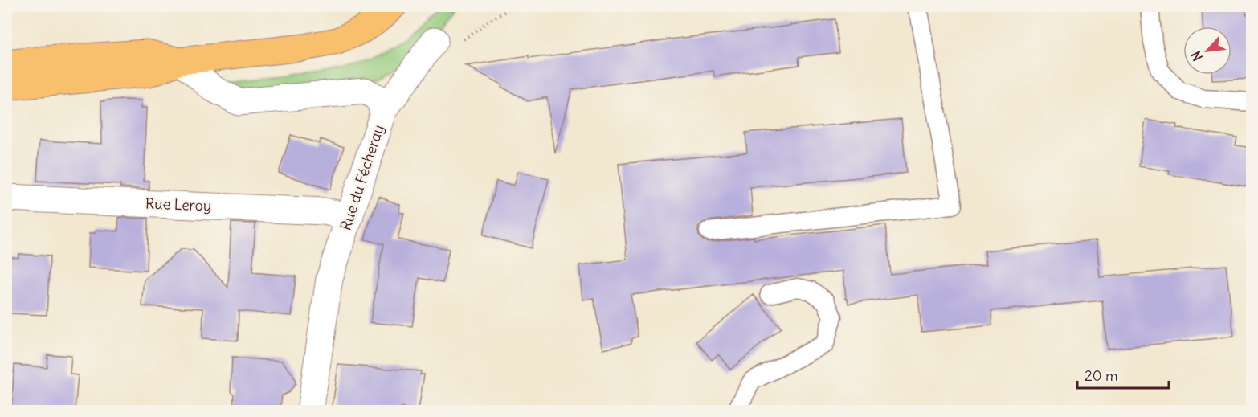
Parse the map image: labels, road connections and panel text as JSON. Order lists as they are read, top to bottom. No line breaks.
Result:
{"streets":{"street":["Rue du Fécheray","Rue Leroy"]},"crossings":[["Rue du Fécheray","Rue Leroy"]],"scale_bar":"20 m","north":"bottom left"}
